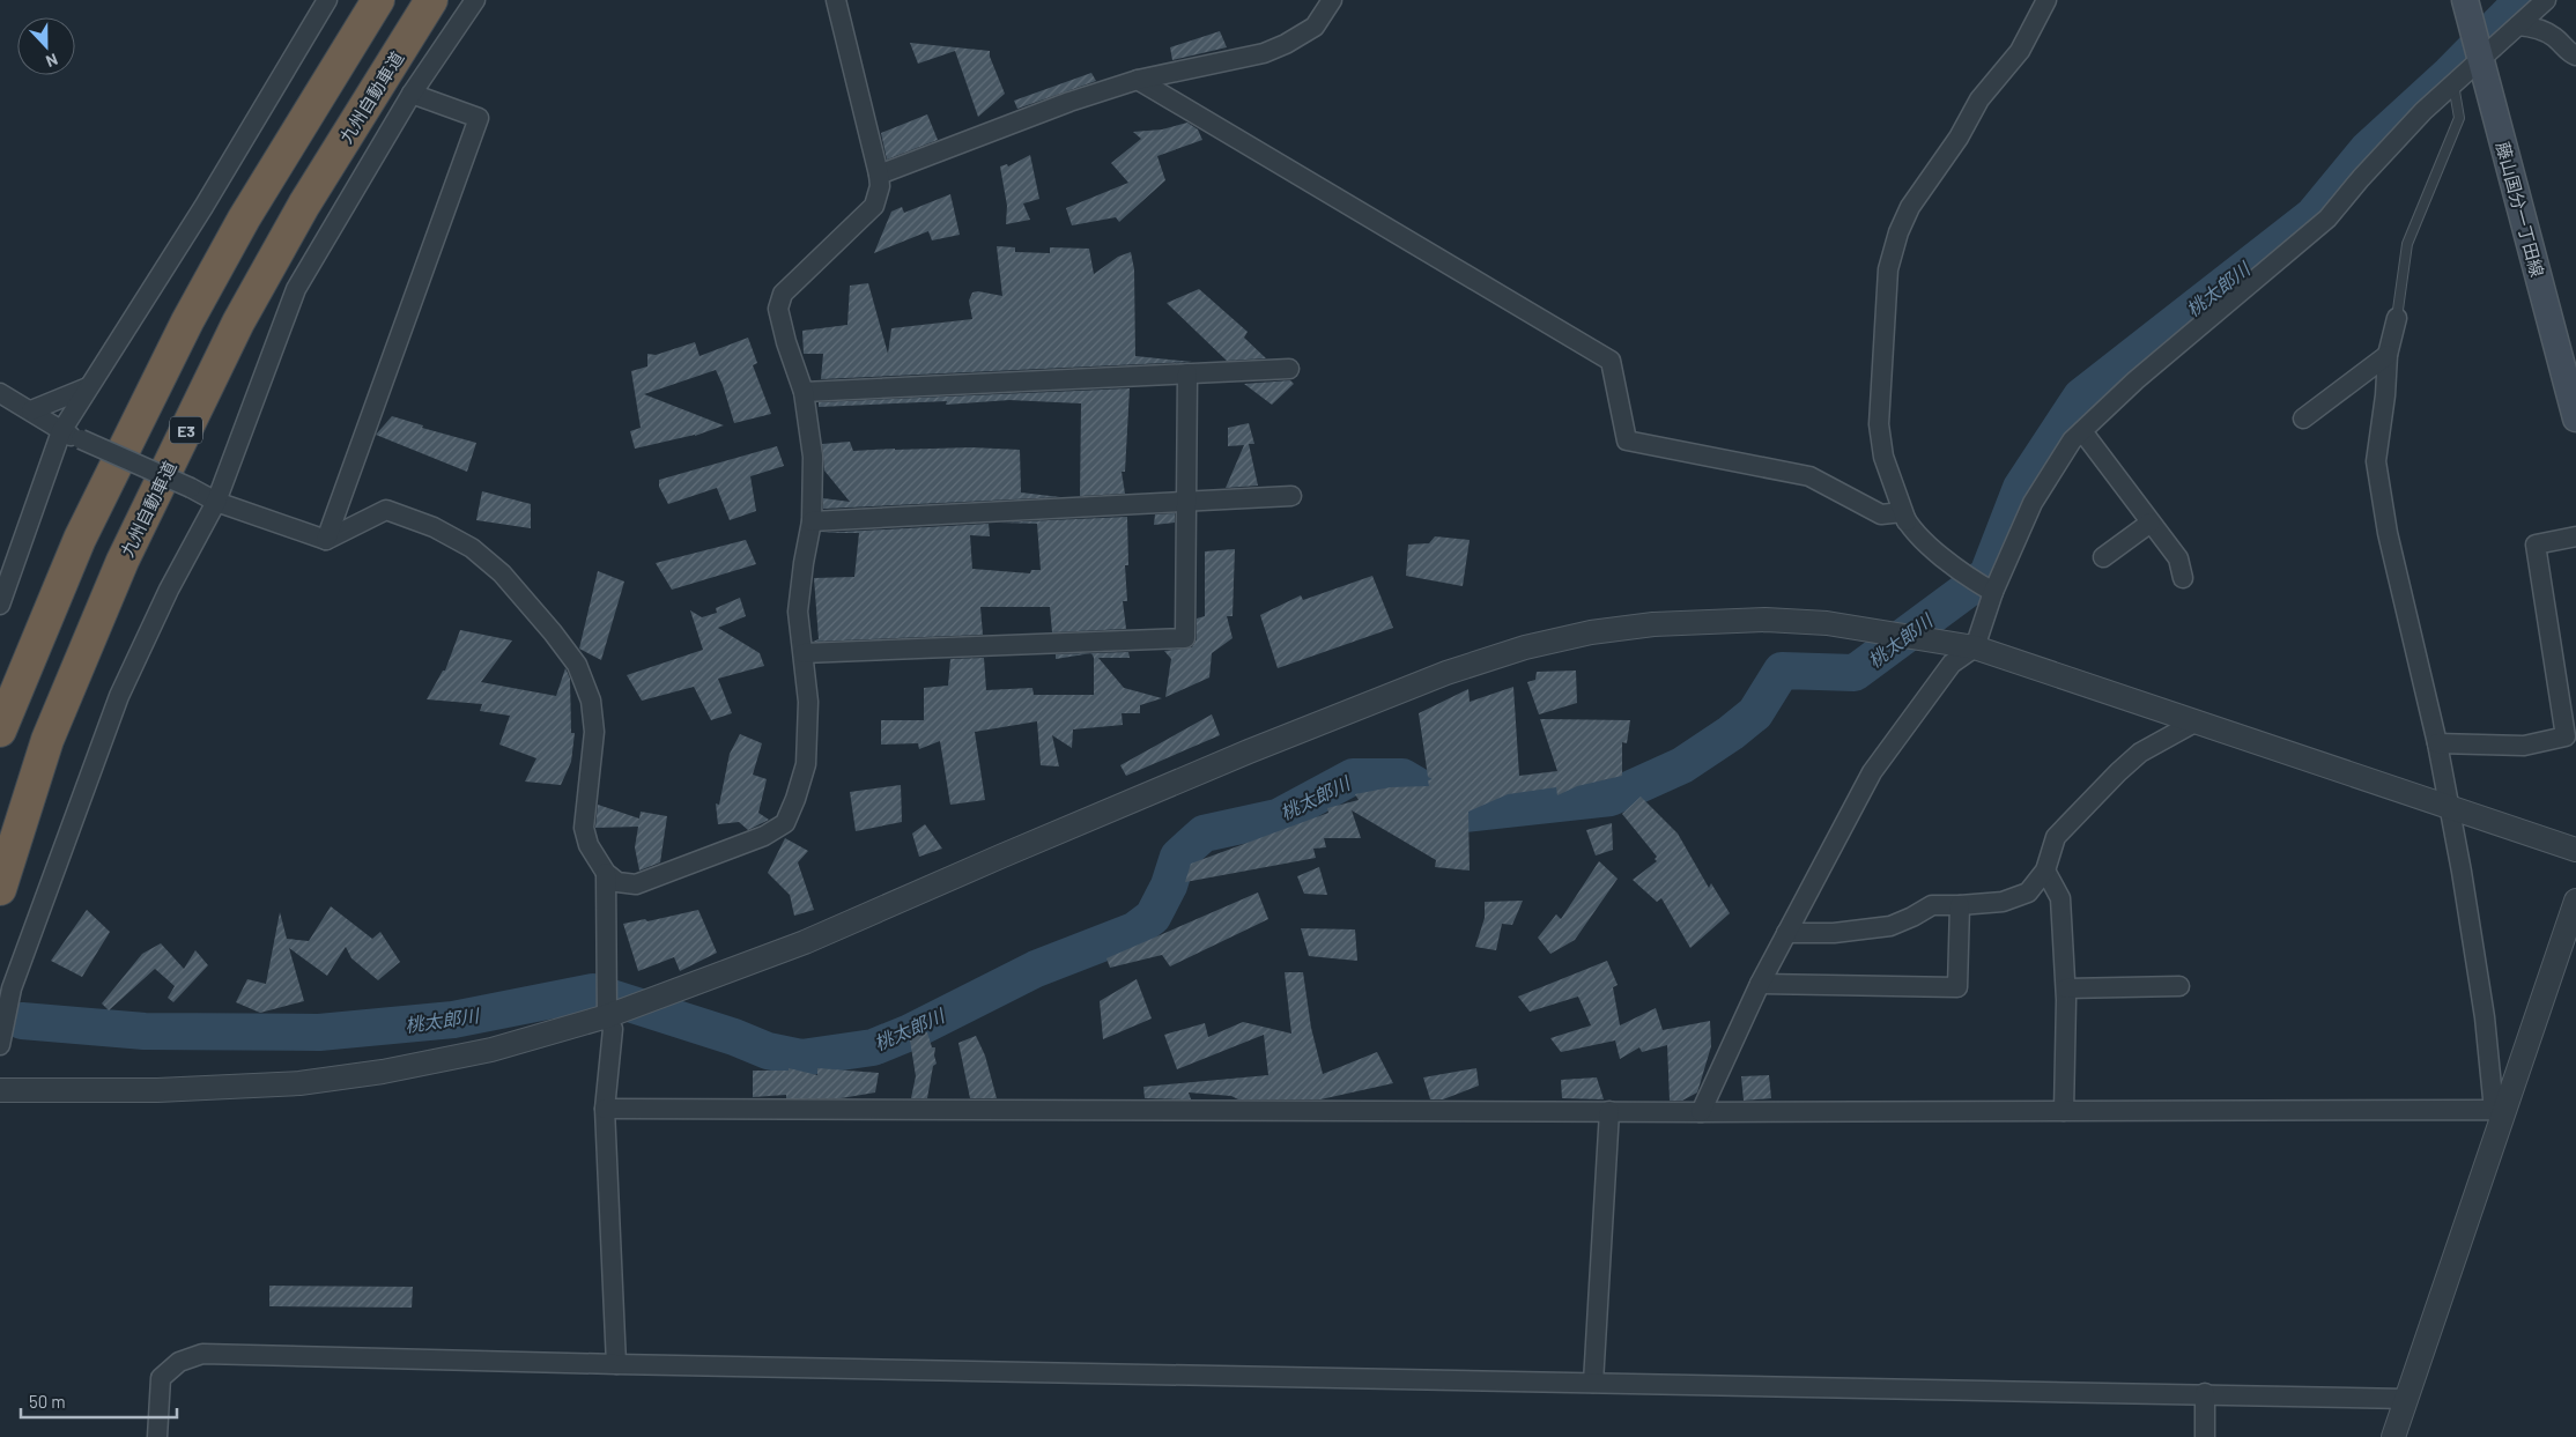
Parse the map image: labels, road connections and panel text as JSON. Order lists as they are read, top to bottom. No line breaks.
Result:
{"streets":{"highway":["九州自動車道","E3"],"main road":["藤山国分一丁田線"]},"water":["桃太郎川"],"scale_bar":"50 m","north":"bottom"}
